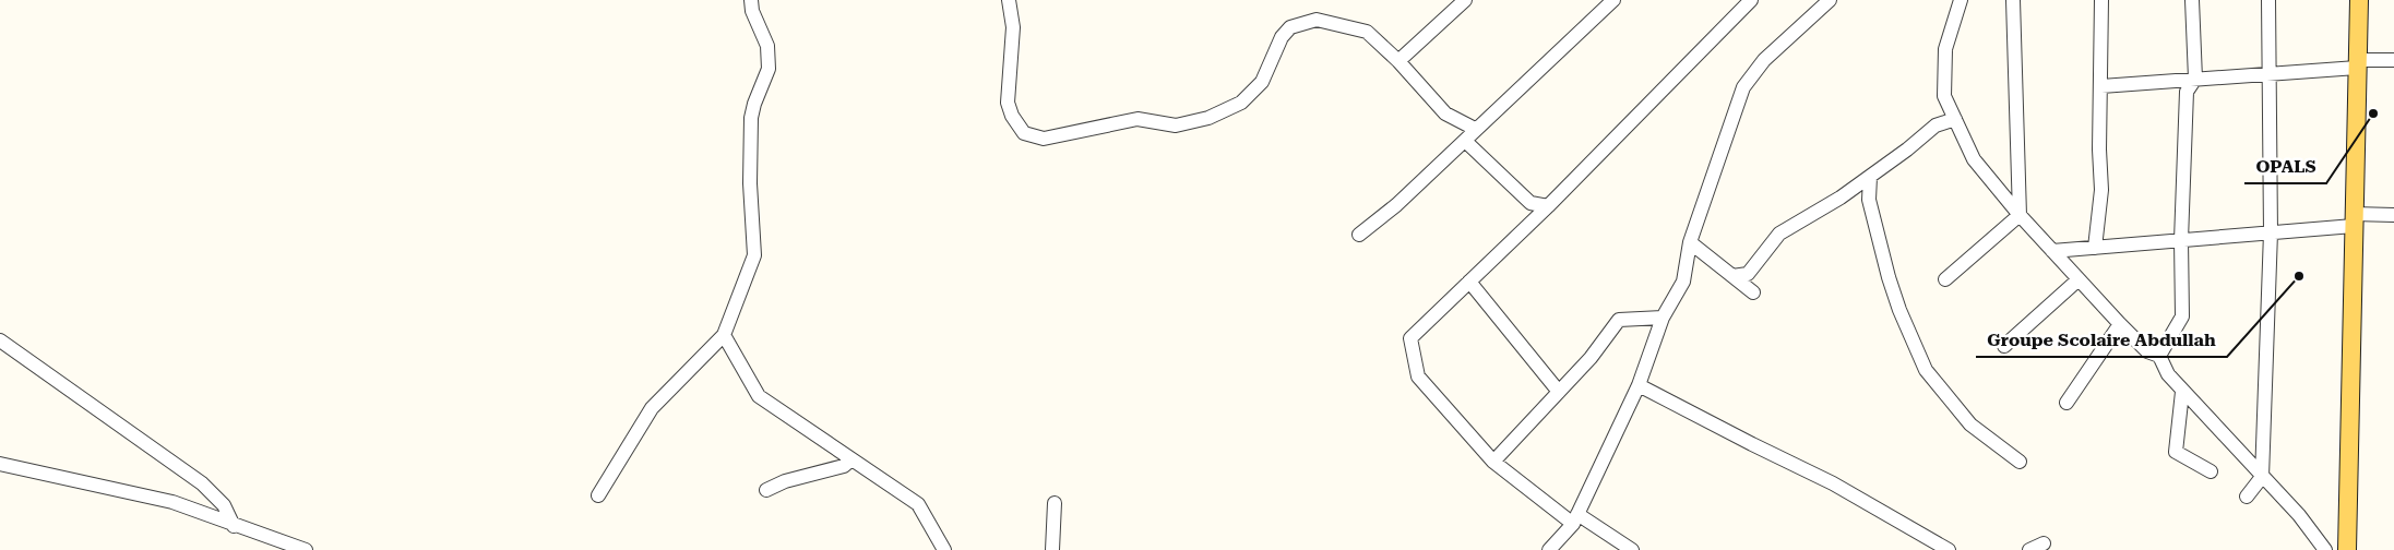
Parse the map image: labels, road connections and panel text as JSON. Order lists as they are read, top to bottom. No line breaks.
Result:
{"places":["OPALS","Groupe Scolaire Abdullah"]}
